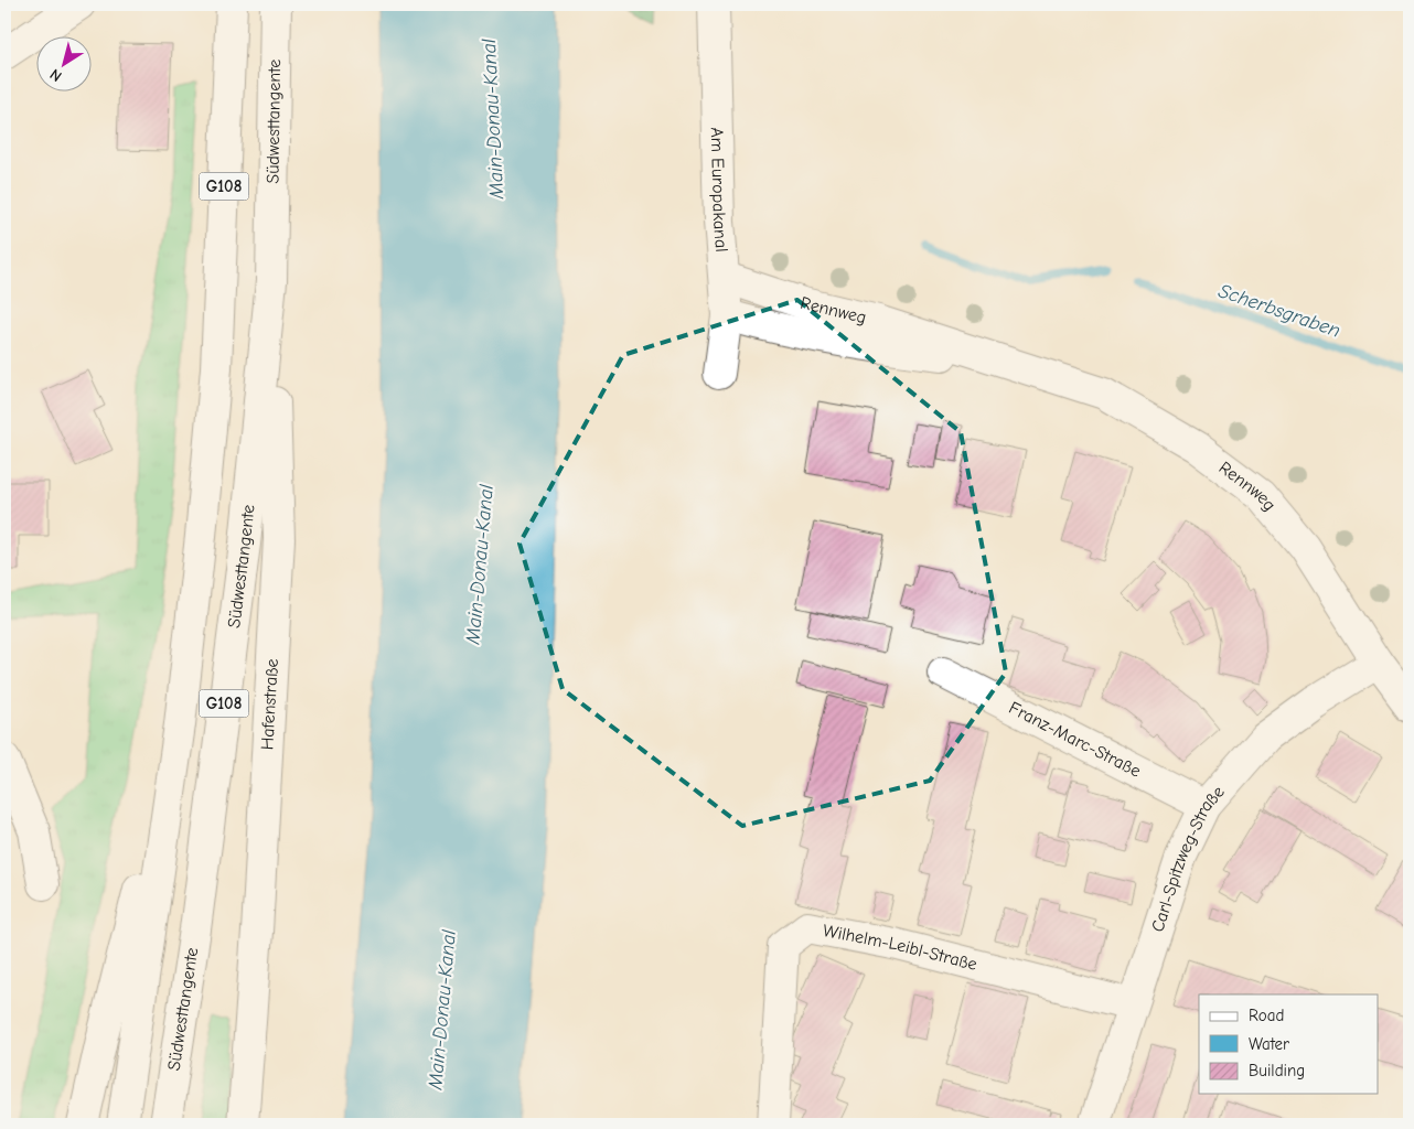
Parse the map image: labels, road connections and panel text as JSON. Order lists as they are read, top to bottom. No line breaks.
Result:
{"streets":{"main road":["Südwesttangente","G108","Am Europakanal","Rennweg","Hafenstraße","Franz-Marc-Straße","Carl-Spitzweg-Straße","Wilhelm-Leibl-Straße"]},"crossings":[["Südwesttangente","Hafenstraße"],["Am Europakanal","Rennweg"],["Rennweg","Carl-Spitzweg-Straße"],["Franz-Marc-Straße","Carl-Spitzweg-Straße"],["Carl-Spitzweg-Straße","Wilhelm-Leibl-Straße"]],"water":["Main-Donau-Kanal","Scherbsgraben"],"legend":["Road","Water","Building"],"north":"bottom left"}
